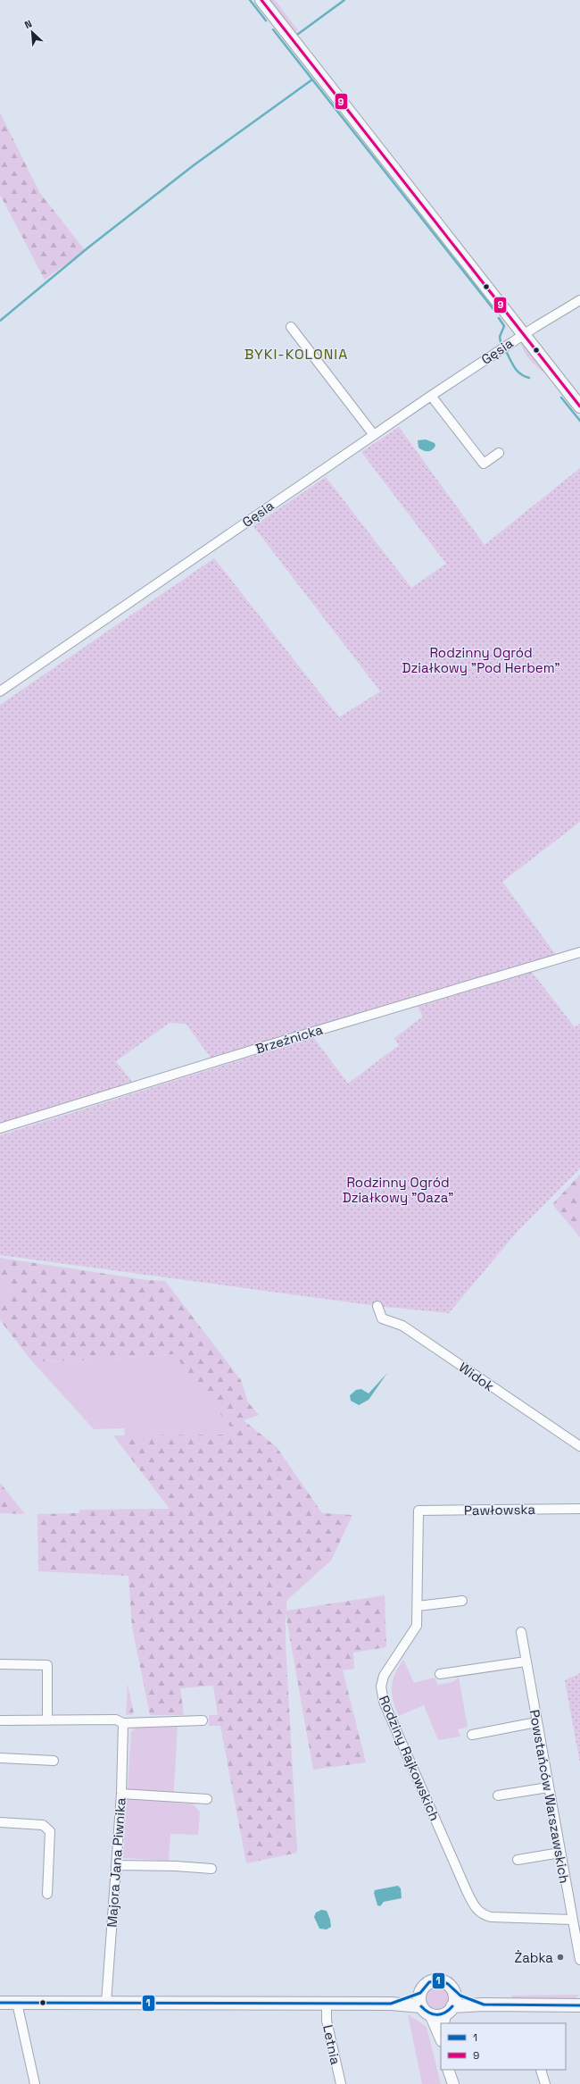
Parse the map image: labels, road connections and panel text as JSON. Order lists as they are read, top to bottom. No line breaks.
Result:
{"streets":{"street":["Gęsia","Brzeźnicka","Widok","Pawłowska","Rodziny Rajkowskich","Powstańców Warszawskich","Majora Jana Piwnika","Letnia"]},"crossings":[["Pawłowska","Rodziny Rajkowskich"],["Rodziny Rajkowskich","Powstańców Warszawskich"]],"districts":["BYKI-KOLONIA"],"parks":["Rodzinny Ogród Działkowy \"Pod Herbem\"","Rodzinny Ogród Działkowy \"Oaza\""],"places":["Żabka"],"lines":["transit line 9","transit line 1"],"legend":["1","9"],"north":"top left"}
